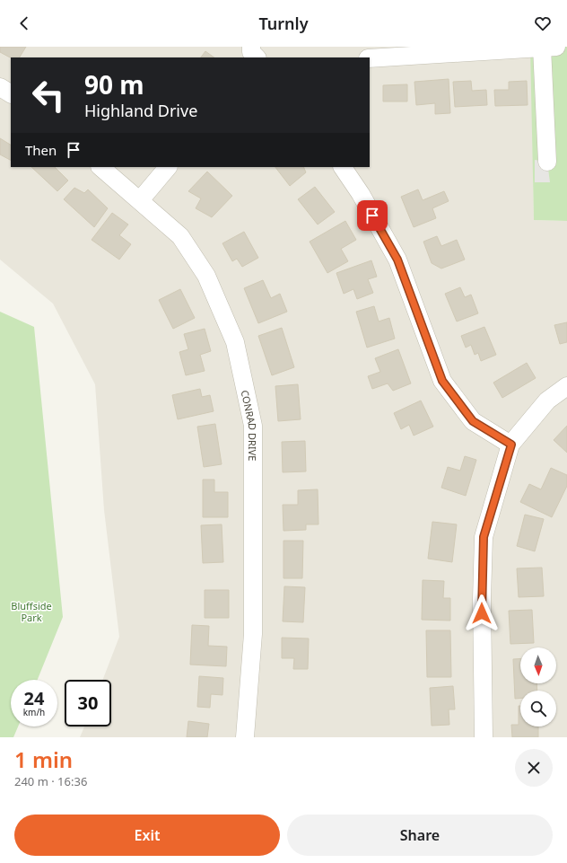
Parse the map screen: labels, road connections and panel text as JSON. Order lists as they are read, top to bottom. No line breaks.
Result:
{"streets":{"street":["CONRAD DRIVE"]},"parks":["Bluffside Park"],"north":"bottom","page":{"header":"Turnly","turn":["90 m","Highland Drive"],"then":"Then","speed":"24 km/h","limit":"30","heading":["1 min","240 m · 16:36"],"buttons":["Exit","Share"]}}
